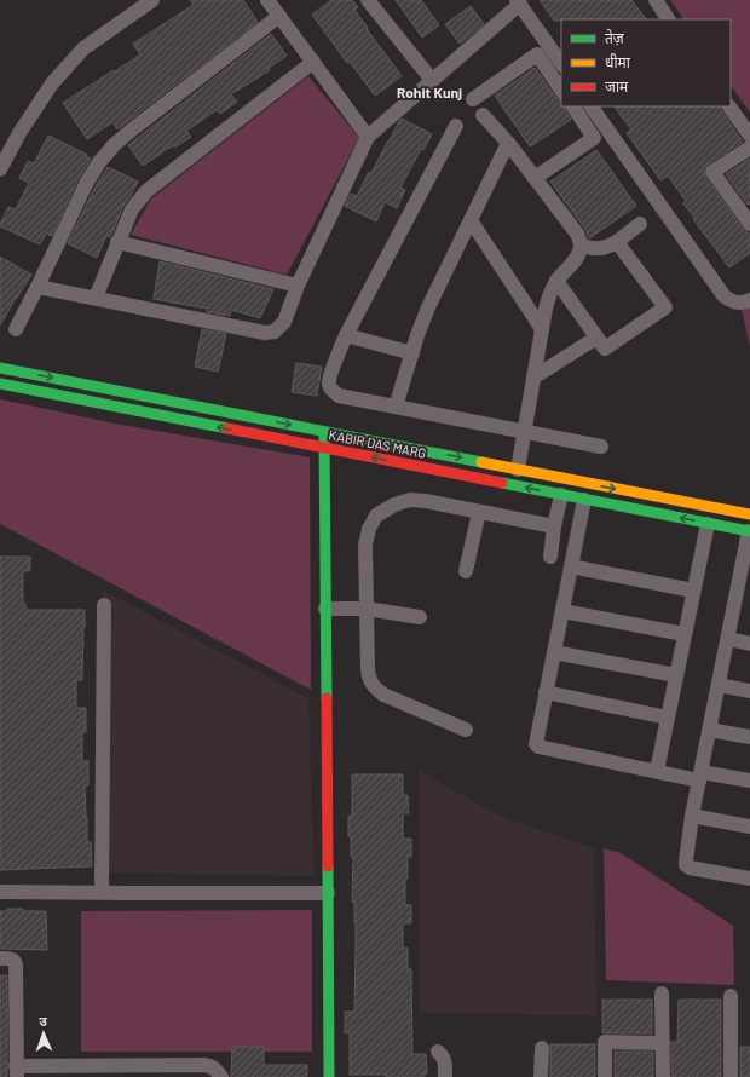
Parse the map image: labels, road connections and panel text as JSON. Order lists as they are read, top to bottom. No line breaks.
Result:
{"streets":{"street":["KABIR DAS MARG"]},"districts":["Rohit Kunj"],"legend":["तेज़","धीमा","जाम"],"north":"top"}
